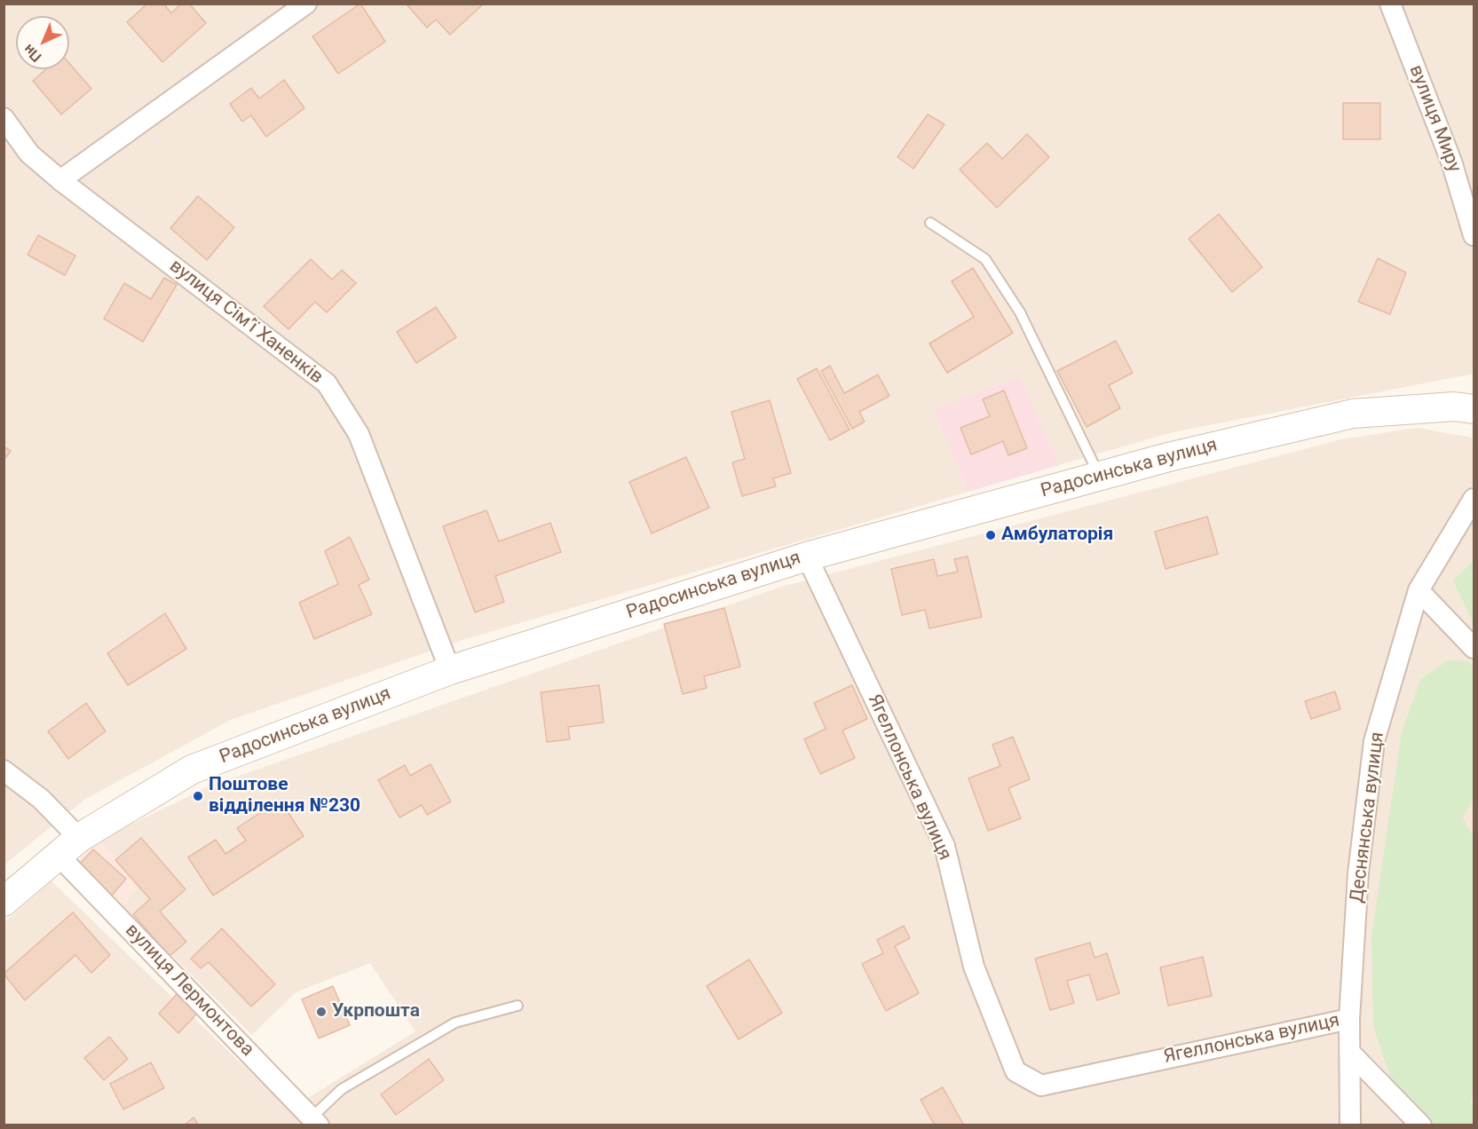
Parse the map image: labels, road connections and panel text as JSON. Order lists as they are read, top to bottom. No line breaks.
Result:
{"streets":{"street":["вулиця Миру","вулиця Сімʼї Ханенків","Радосинська вулиця","Ягеллонська вулиця","Деснянська вулиця","вулиця Лермонтова"]},"crossings":[["вулиця Сімʼї Ханенків","Радосинська вулиця"],["Радосинська вулиця","Ягеллонська вулиця"],["Радосинська вулиця","вулиця Лермонтова"],["Ягеллонська вулиця","Деснянська вулиця"]],"places":["Амбулаторія","Поштове відділення №230","Укрпошта"],"north":"bottom left"}
